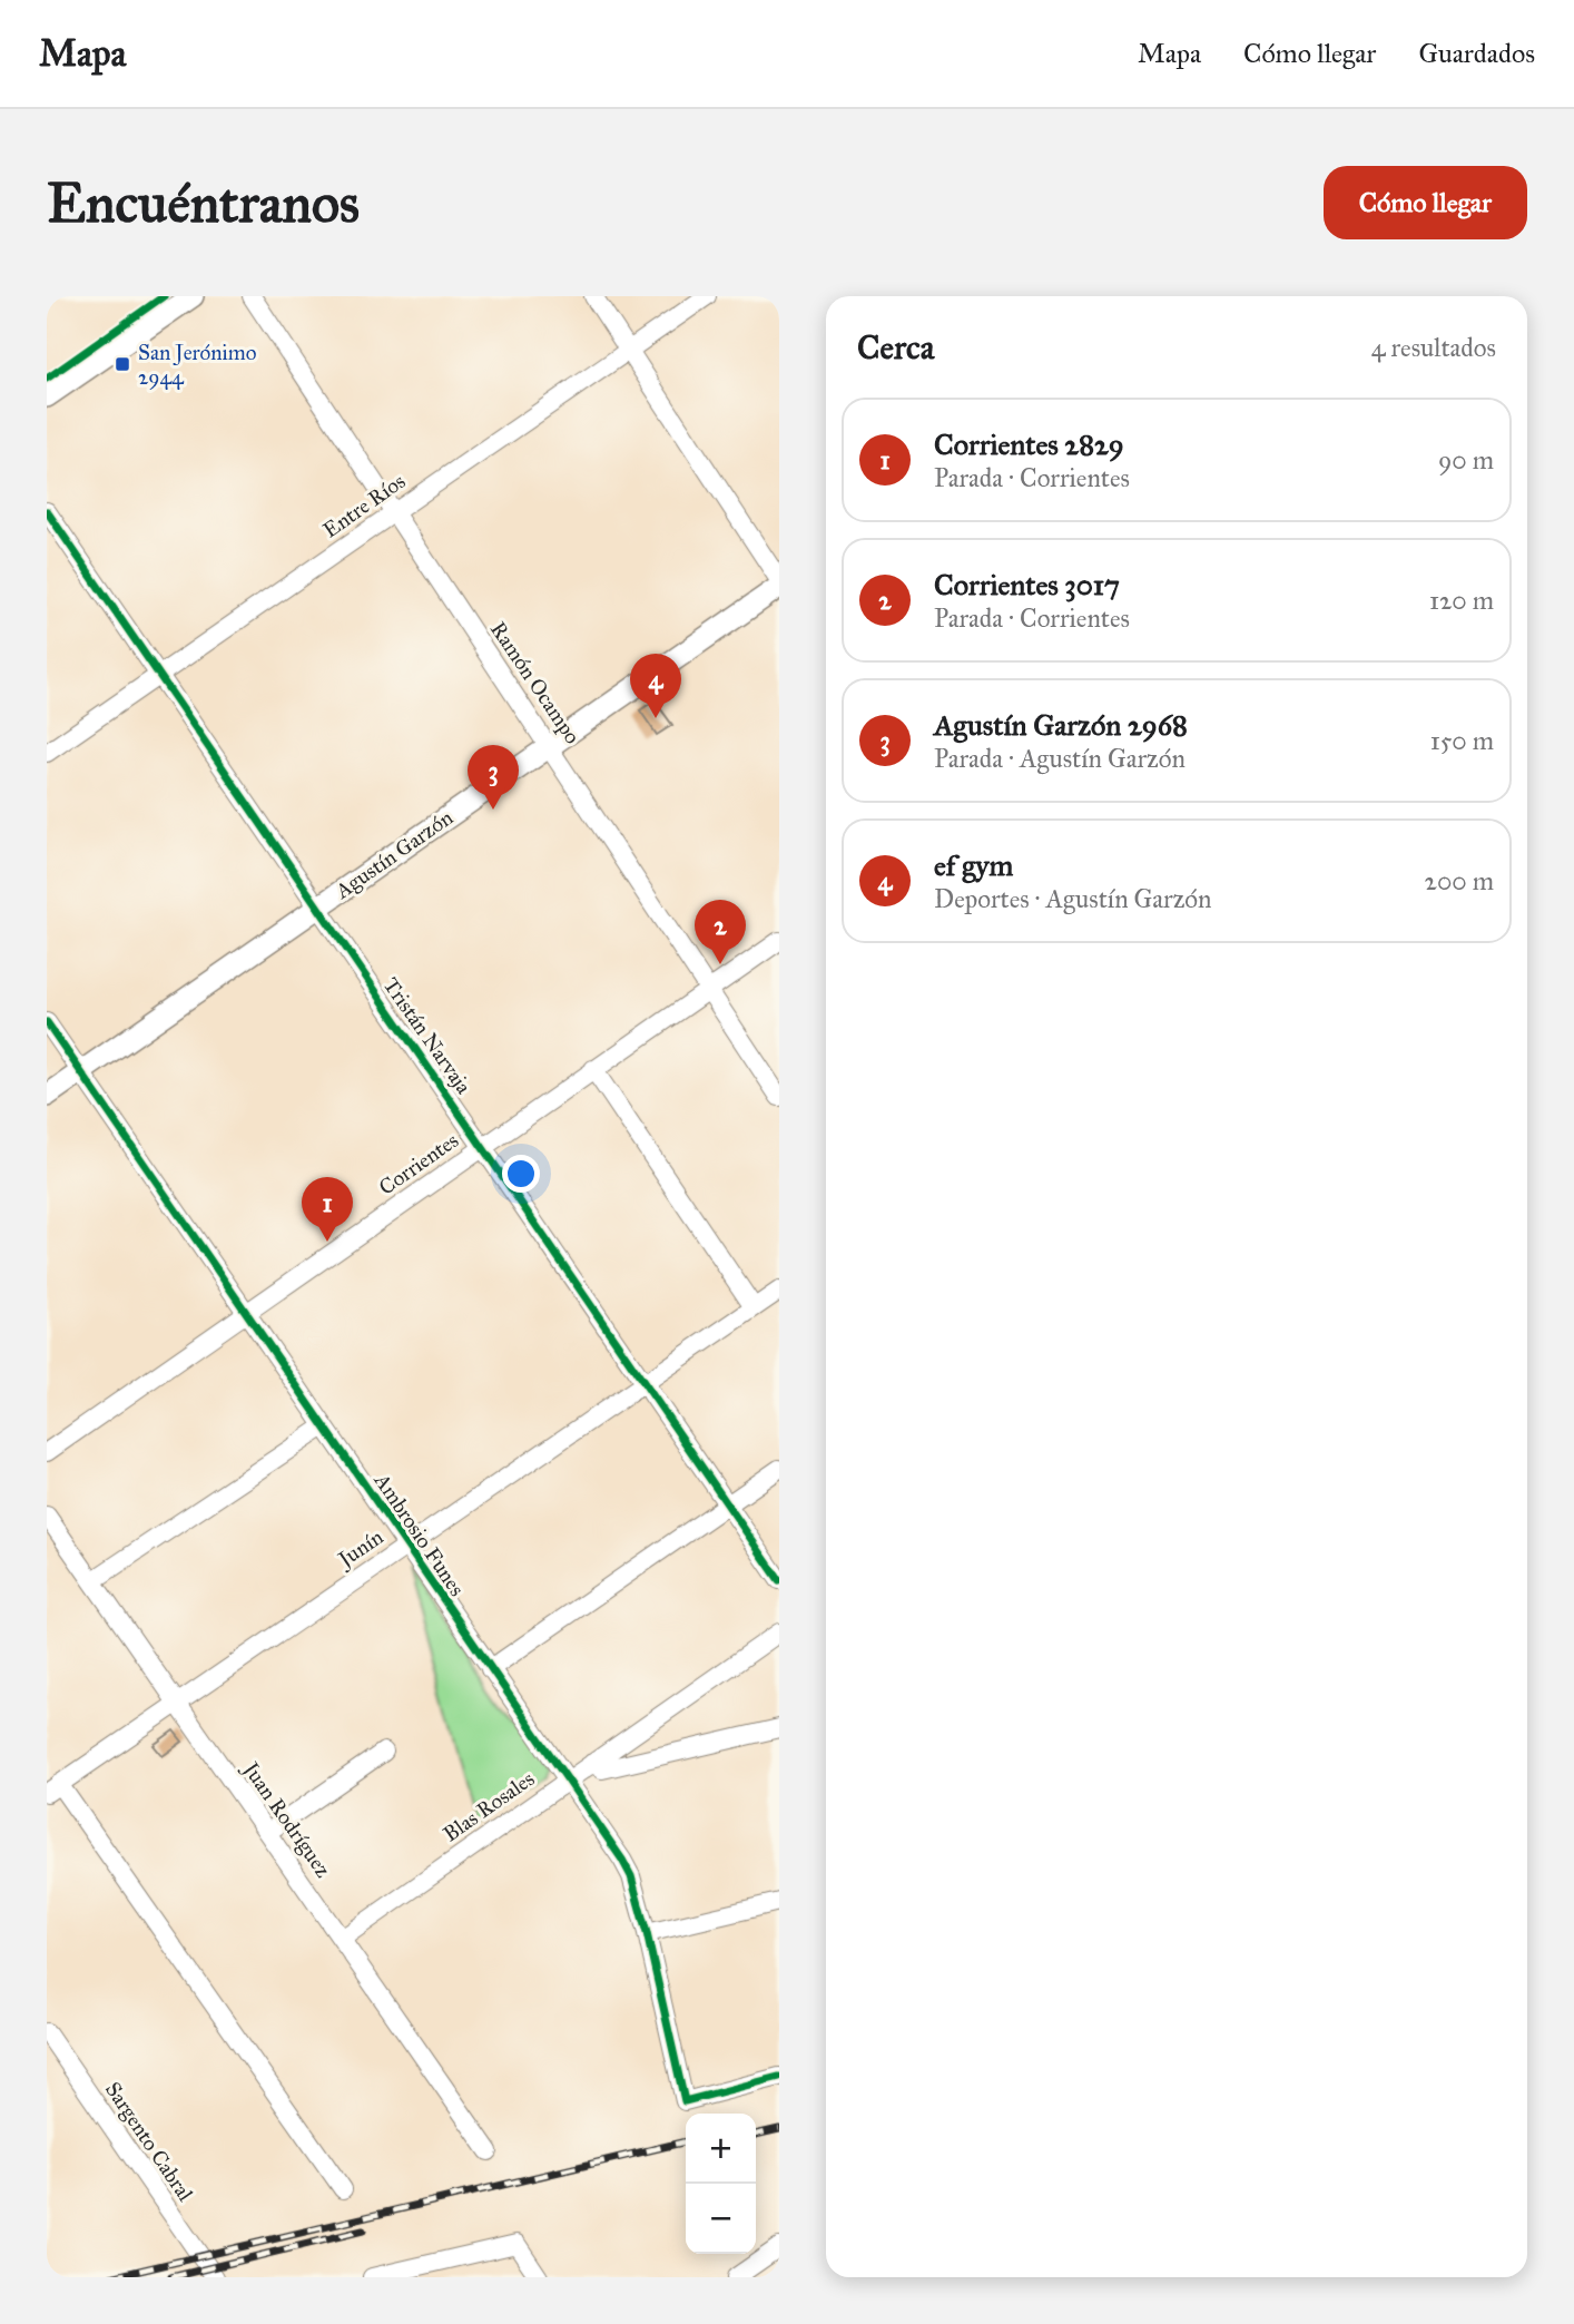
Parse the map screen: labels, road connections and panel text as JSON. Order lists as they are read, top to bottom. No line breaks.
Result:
{"streets":{"main road":["Agustín Garzón"],"street":["Entre Ríos","Ramón Ocampo","Tristán Narvaja","Corrientes","Ambrosio Funes","Junín","Blas Rosales","Juan Rodríguez","Sargento Cabral"]},"crossings":[["Entre Ríos","Ramón Ocampo"],["Entre Ríos","Tristán Narvaja"],["Ramón Ocampo","Agustín Garzón"],["Ramón Ocampo","Corrientes"],["Agustín Garzón","Tristán Narvaja"],["Agustín Garzón","Ambrosio Funes"],["Tristán Narvaja","Corrientes"],["Tristán Narvaja","Junín"],["Corrientes","Ambrosio Funes"],["Ambrosio Funes","Junín"],["Ambrosio Funes","Blas Rosales"],["Junín","Juan Rodríguez"],["Blas Rosales","Juan Rodríguez"]],"places":{"transit":["San Jerónimo 2944"]},"page":{"header":"Mapa","nav":["Mapa","Cómo llegar","Guardados"],"buttons":"Cómo llegar","title":"Encuéntranos","heading":["Cerca","4 resultados"],"list":[{"mark":"1","name":"Corrientes 2829","note":"Parada · Corrientes","value":"90 m"},{"mark":"2","name":"Corrientes 3017","note":"Parada · Corrientes","value":"120 m"},{"mark":"3","name":"Agustín Garzón 2968","note":"Parada · Agustín Garzón","value":"150 m"},{"mark":"4","name":"ef gym","note":"Deportes · Agustín Garzón","value":"200 m"}],"pins":["4","3","2","1"],"map_buttons":["+","−"]}}
